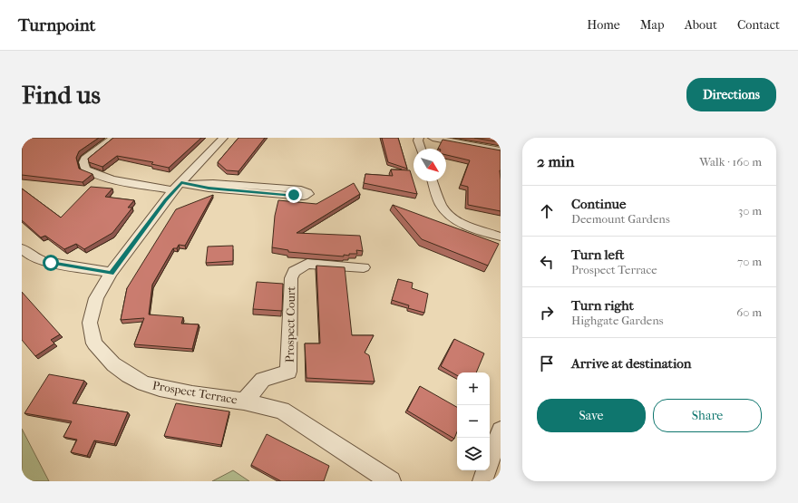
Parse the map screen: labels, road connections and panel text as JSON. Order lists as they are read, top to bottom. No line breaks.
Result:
{"streets":{"street":["Prospect Court","Prospect Terrace"]},"crossings":[["Prospect Court","Prospect Terrace"]],"north":"bottom right","page":{"header":"Turnpoint","nav":["Home","Map","About","Contact"],"buttons":["Directions",["Save","Share"]],"title":"Find us","heading":["2 min","Walk · 160 m"],"list":[["Continue","Deemount Gardens","30 m"],["Turn left","Prospect Terrace","70 m"],["Turn right","Highgate Gardens","60 m"],"Arrive at destination"],"map_buttons":["+","−"]}}
